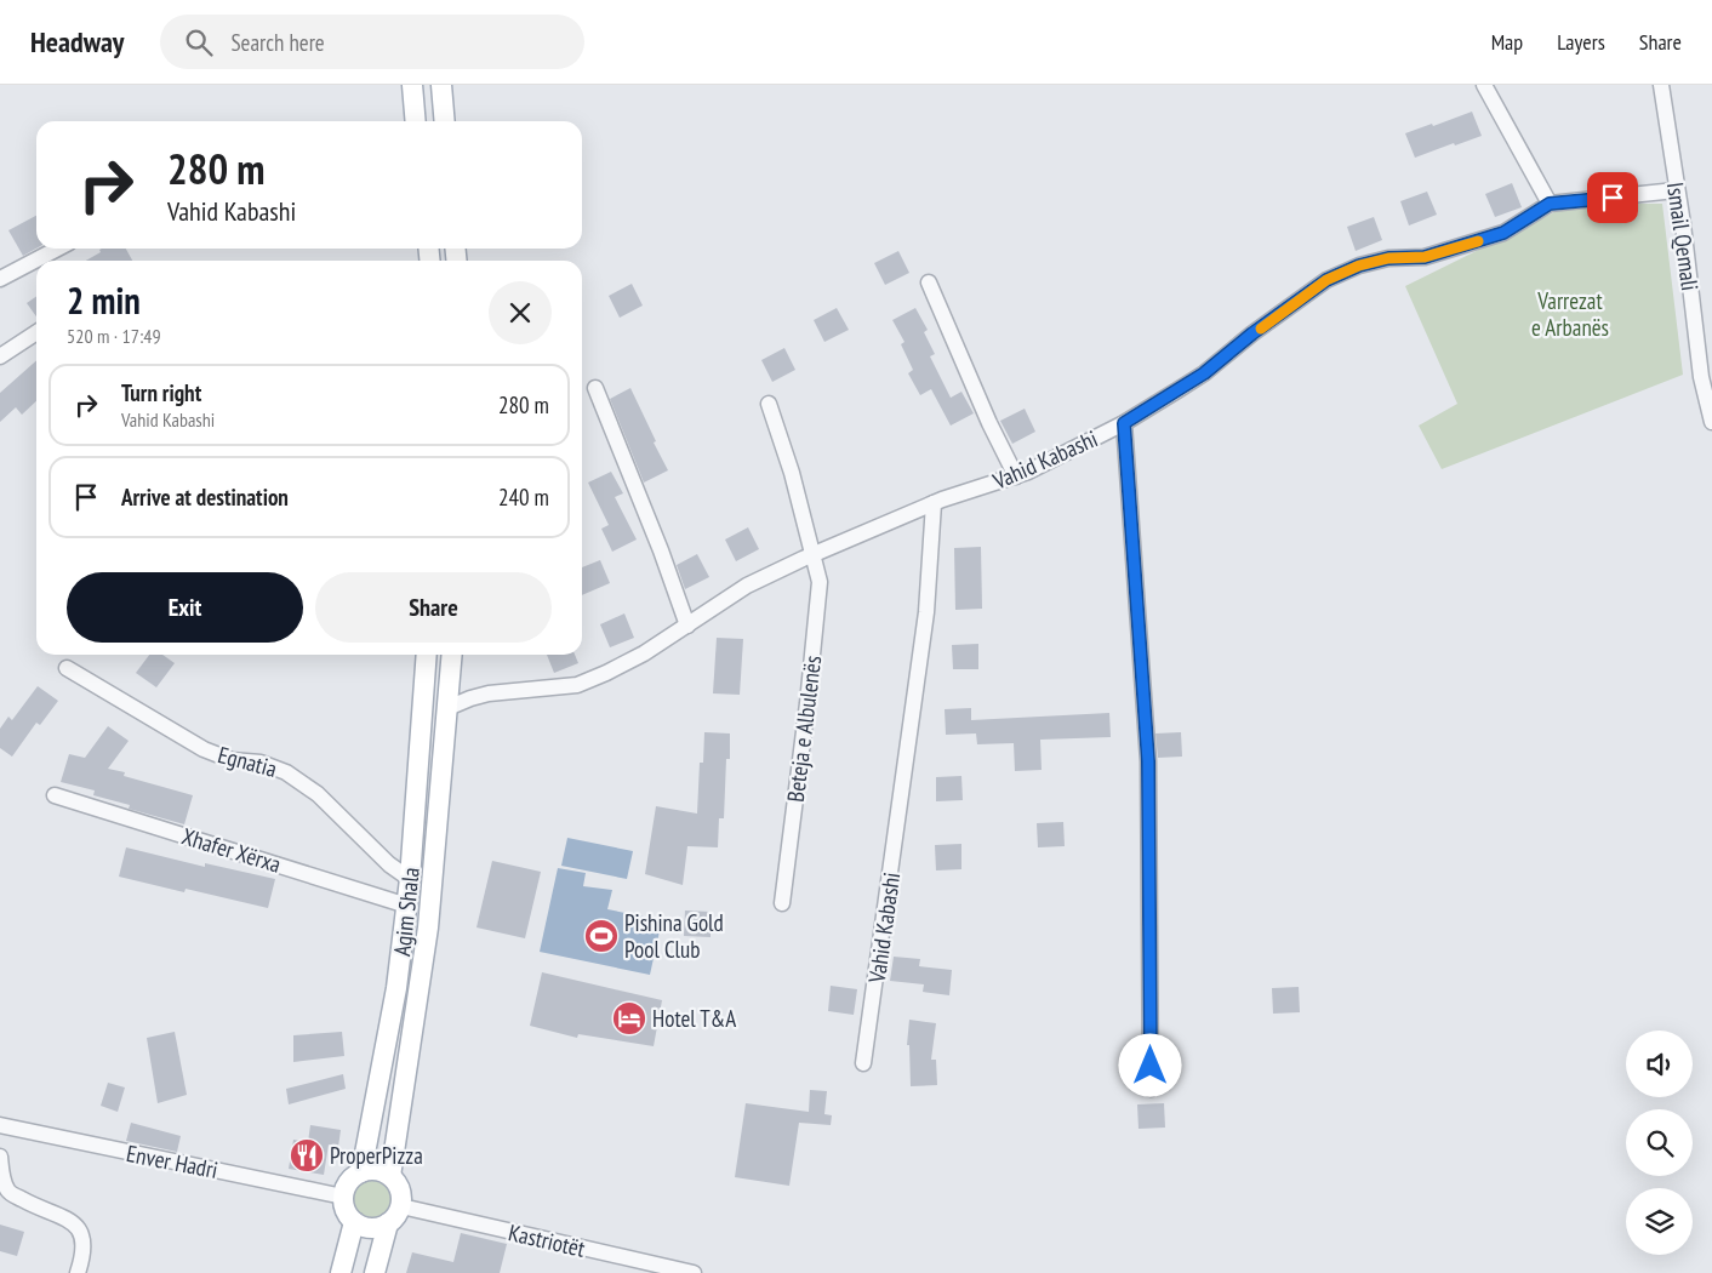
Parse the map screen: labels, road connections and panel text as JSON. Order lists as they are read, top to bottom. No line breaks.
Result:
{"streets":{"main road":["Agim Shala"],"street":["Ismail Qemali","Vahid Kabashi","Beteja e Albulenës","Egnatia","Xhafer Xërxa","Enver Hadri","Kastriotët"]},"crossings":[["Ismail Qemali","Vahid Kabashi"],["Vahid Kabashi","Beteja e Albulenës"],["Egnatia","Agim Shala"],["Xhafer Xërxa","Agim Shala"],["Agim Shala","Enver Hadri"],["Agim Shala","Kastriotët"],["Enver Hadri","Kastriotët"]],"parks":["Varrezat e Arbanës"],"places":{"sports":["Pishina Gold Pool Club"],"hotel":["Hotel T&A"],"restaurant":["ProperPizza"]},"page":{"header":"Headway","search":"Search here","nav":["Map","Layers","Share"],"turn":["280 m","Vahid Kabashi"],"heading":["2 min","520 m · 17:49"],"list":[{"name":"Turn right","note":"Vahid Kabashi","value":"280 m"},{"name":"Arrive at destination","value":"240 m"}],"buttons":["Exit","Share"]}}
